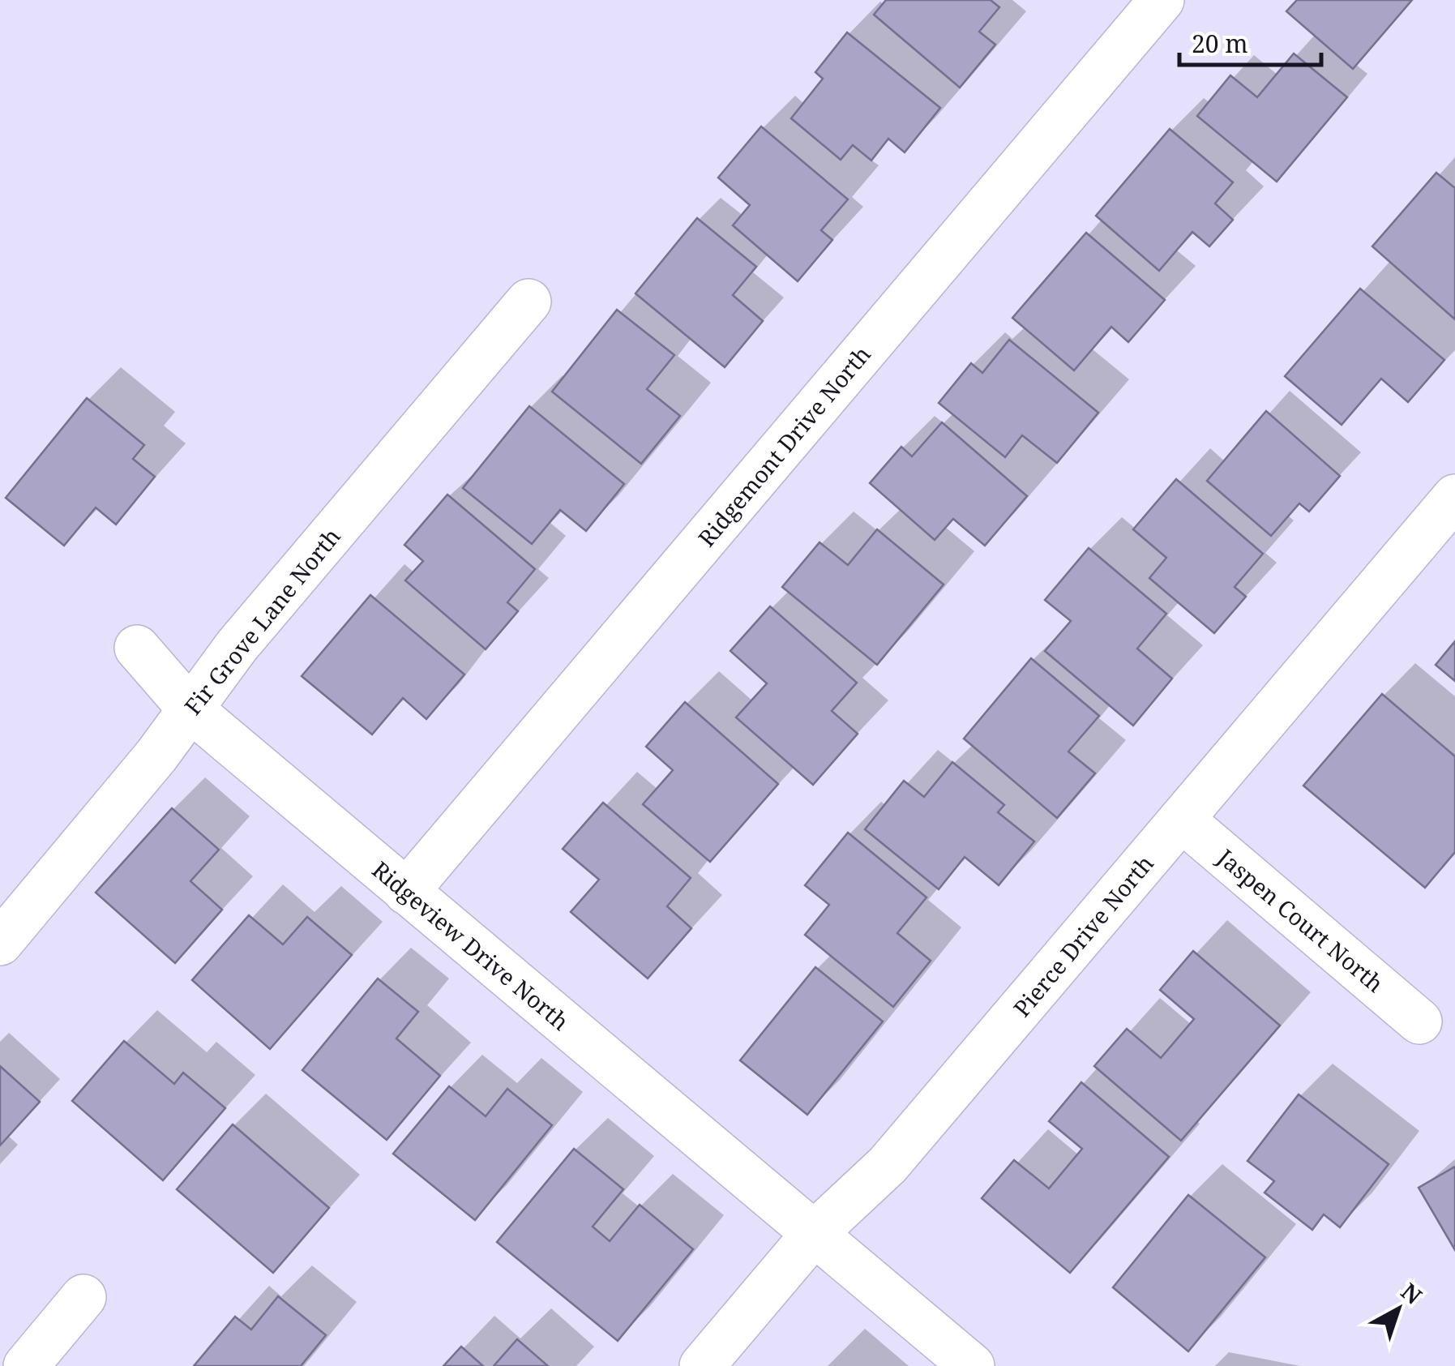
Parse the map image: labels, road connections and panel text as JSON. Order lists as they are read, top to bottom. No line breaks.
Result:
{"streets":{"street":["Ridgemont Drive North","Fir Grove Lane North","Jaspen Court North","Pierce Drive North","Ridgeview Drive North"]},"crossings":[["Ridgemont Drive North","Ridgeview Drive North"],["Fir Grove Lane North","Ridgeview Drive North"],["Jaspen Court North","Pierce Drive North"],["Pierce Drive North","Ridgeview Drive North"]],"scale_bar":"20 m","north":"top right"}
